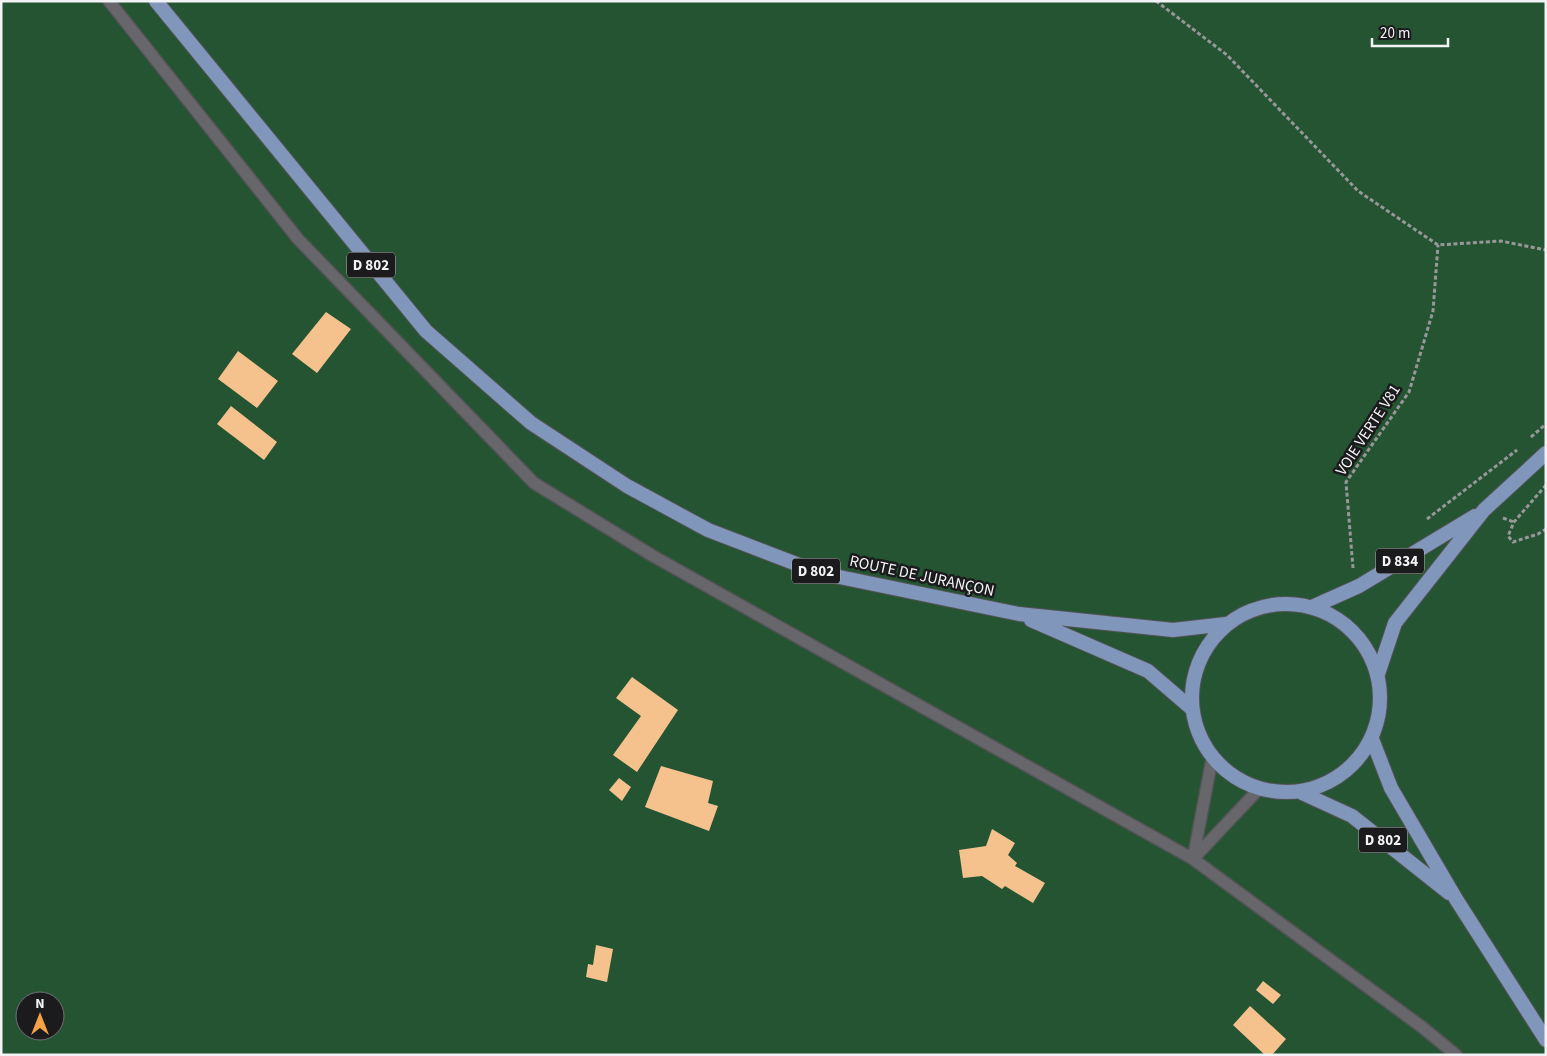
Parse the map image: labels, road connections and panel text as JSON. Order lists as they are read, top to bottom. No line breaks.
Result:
{"streets":{"main road":["D 802","D 834","ROUTE DE JURANÇON"],"path":["VOIE VERTE V81"]},"crossings":[["D 802","ROUTE DE JURANÇON"]],"scale_bar":"20 m","north":"top"}
